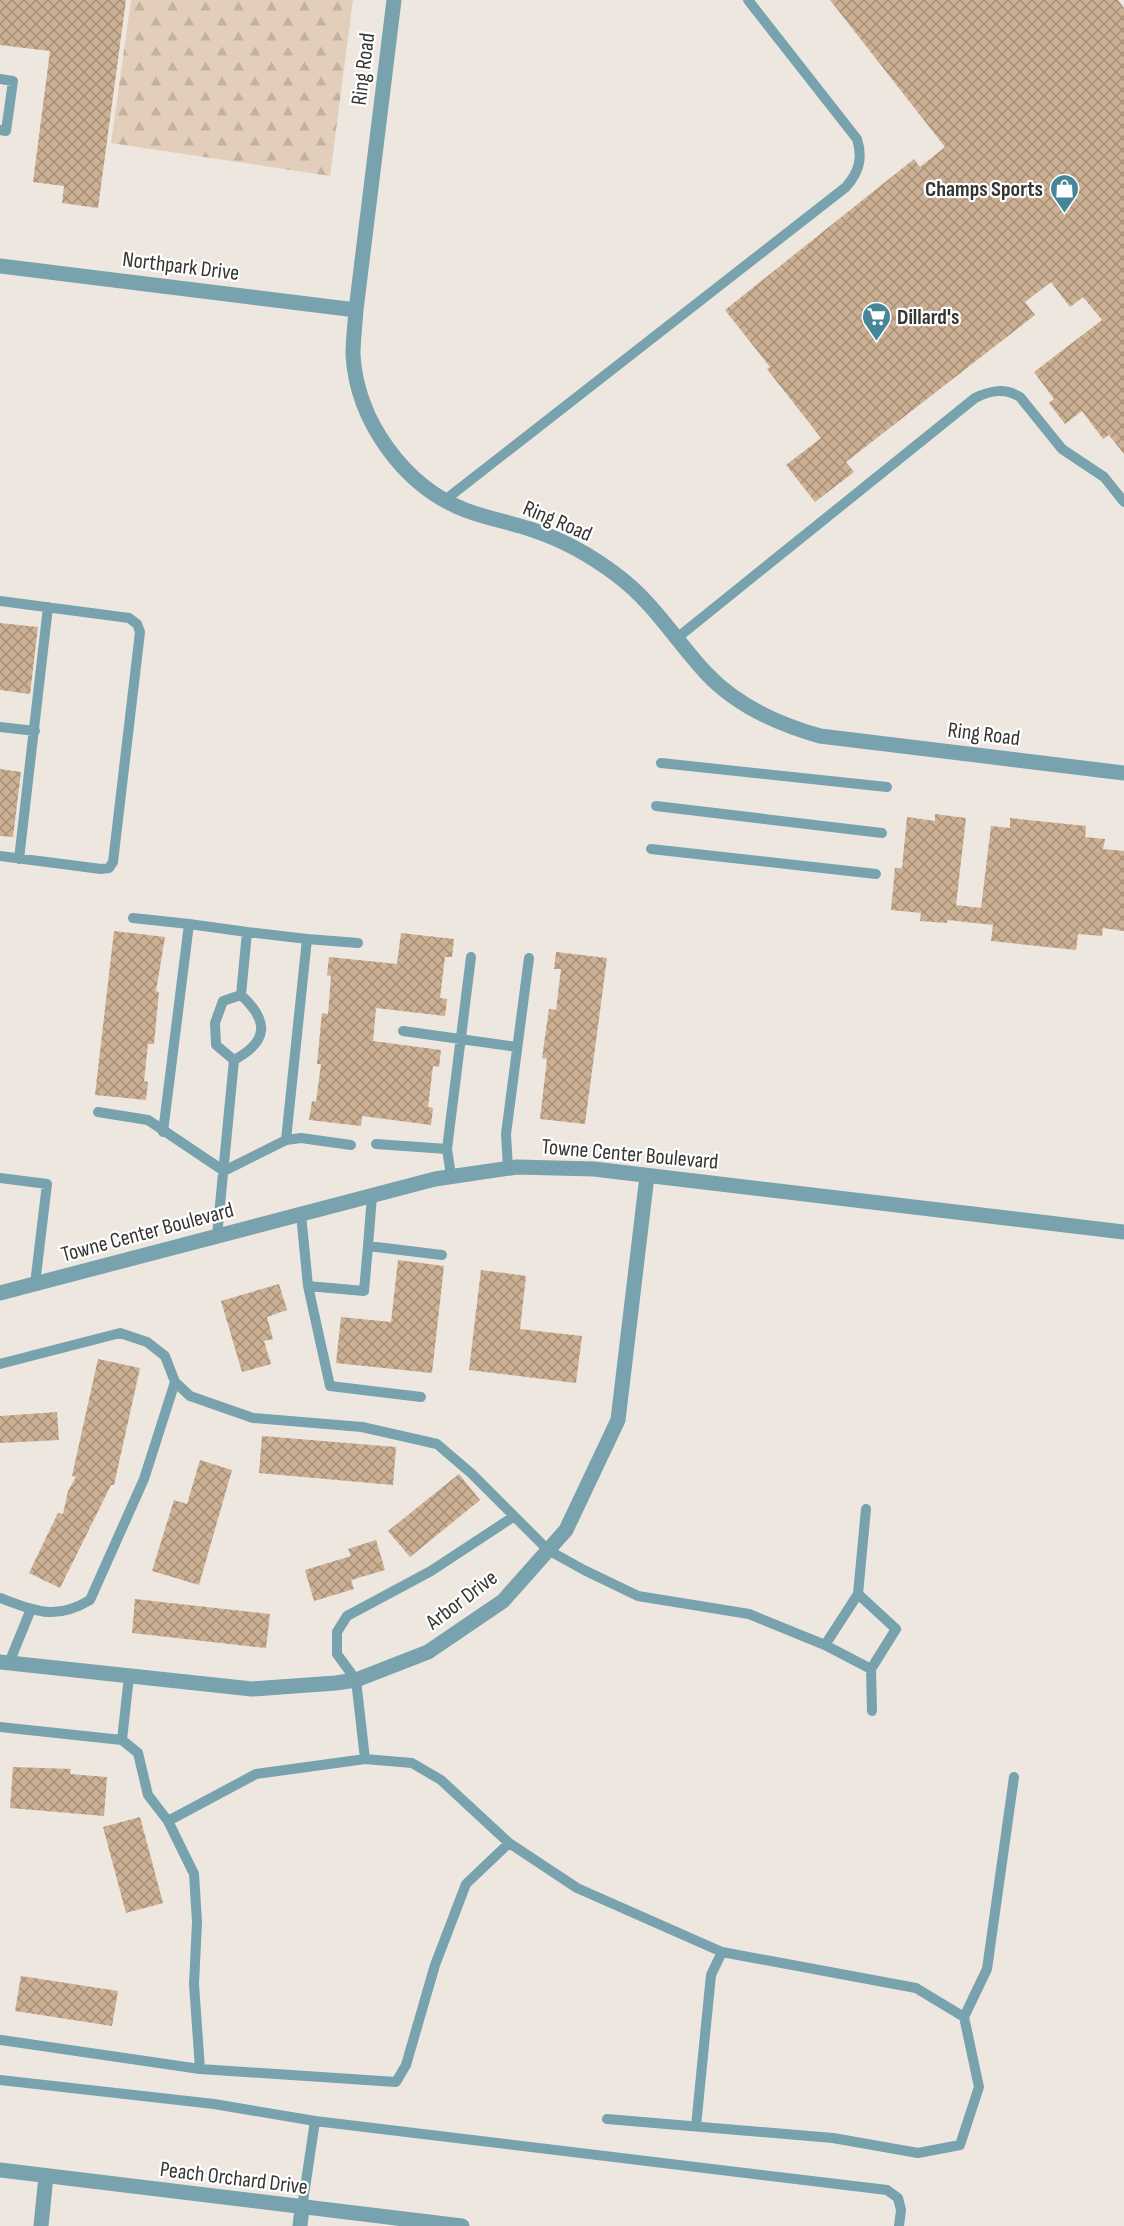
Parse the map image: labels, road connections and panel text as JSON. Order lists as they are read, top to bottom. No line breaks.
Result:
{"streets":{"street":["Ring Road","Northpark Drive","Towne Center Boulevard","Arbor Drive","Peach Orchard Drive"]},"crossings":[["Ring Road","Northpark Drive"],["Towne Center Boulevard","Arbor Drive"]],"places":{"shop":["Champs Sports"],"supermarket":["Dillard's"]}}
